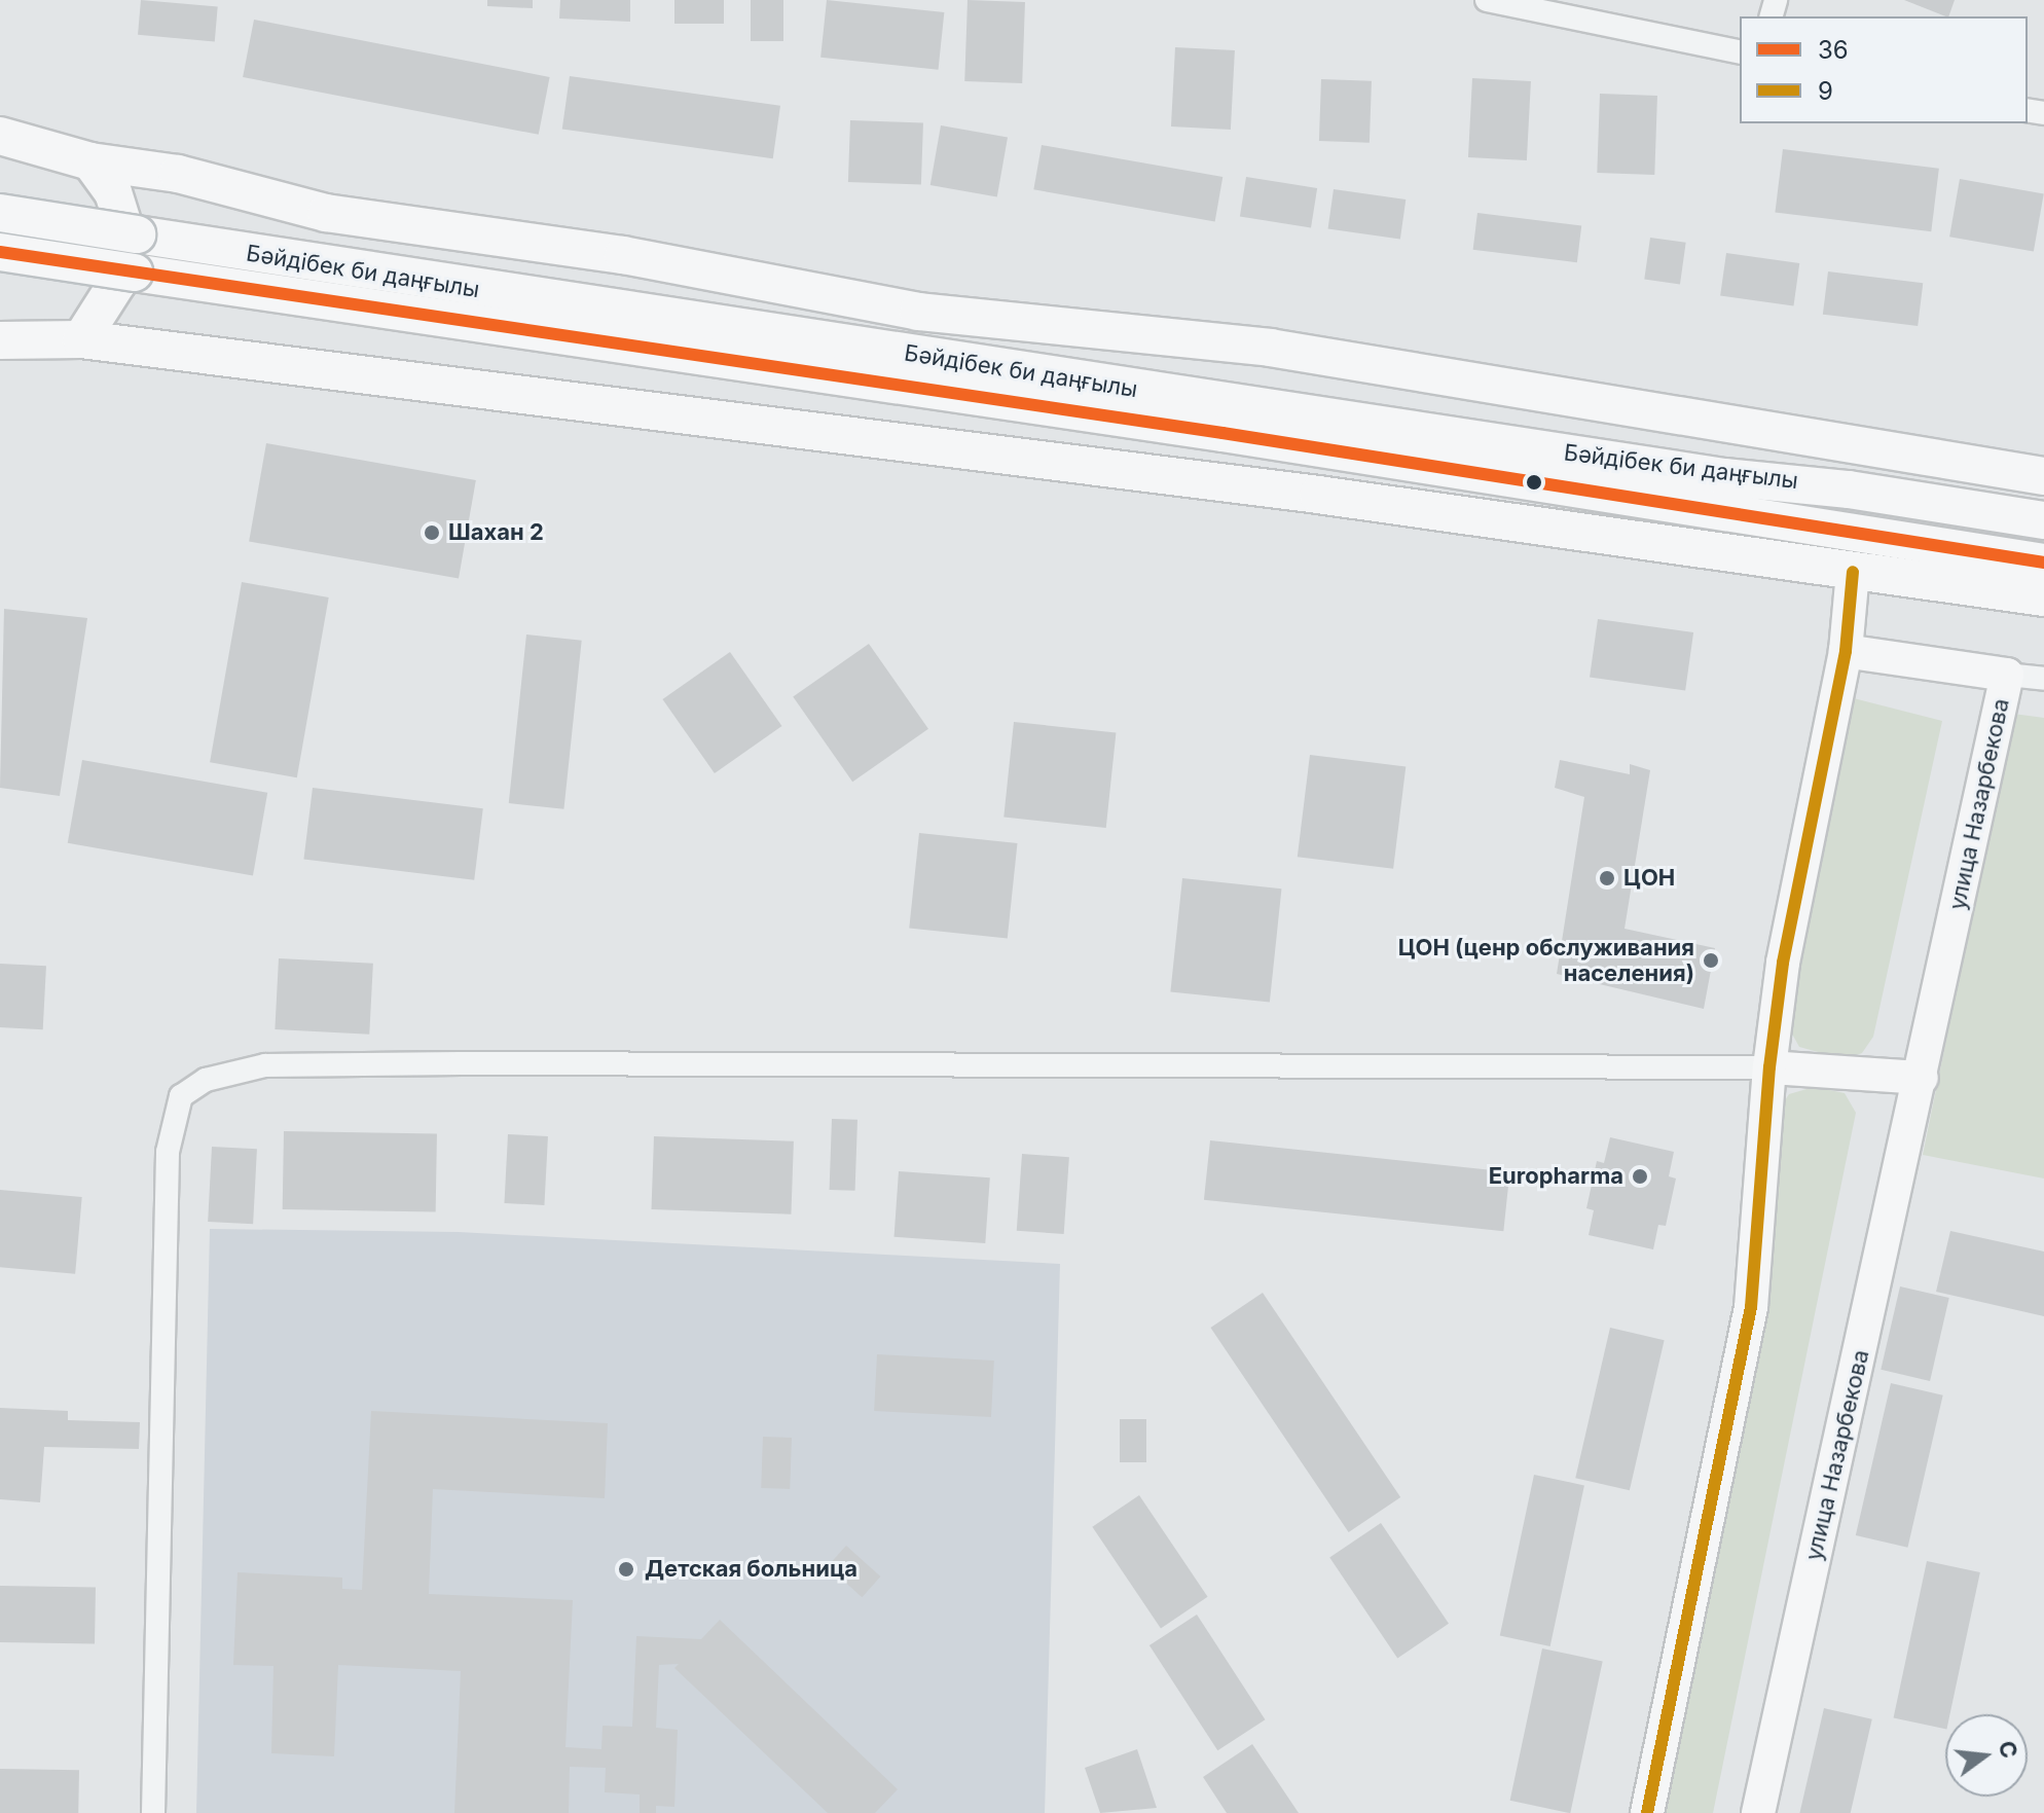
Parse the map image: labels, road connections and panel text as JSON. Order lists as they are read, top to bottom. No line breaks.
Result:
{"streets":{"main road":["Бәйдібек би даңғылы"],"street":["улица Назарбекова"]},"places":["Шахан 2","ЦОН","ЦОН (ценр обслуживания населения)","Europharma","Детская больница"],"lines":["transit line 36","transit line 9"],"legend":["36","9"],"north":"right"}
